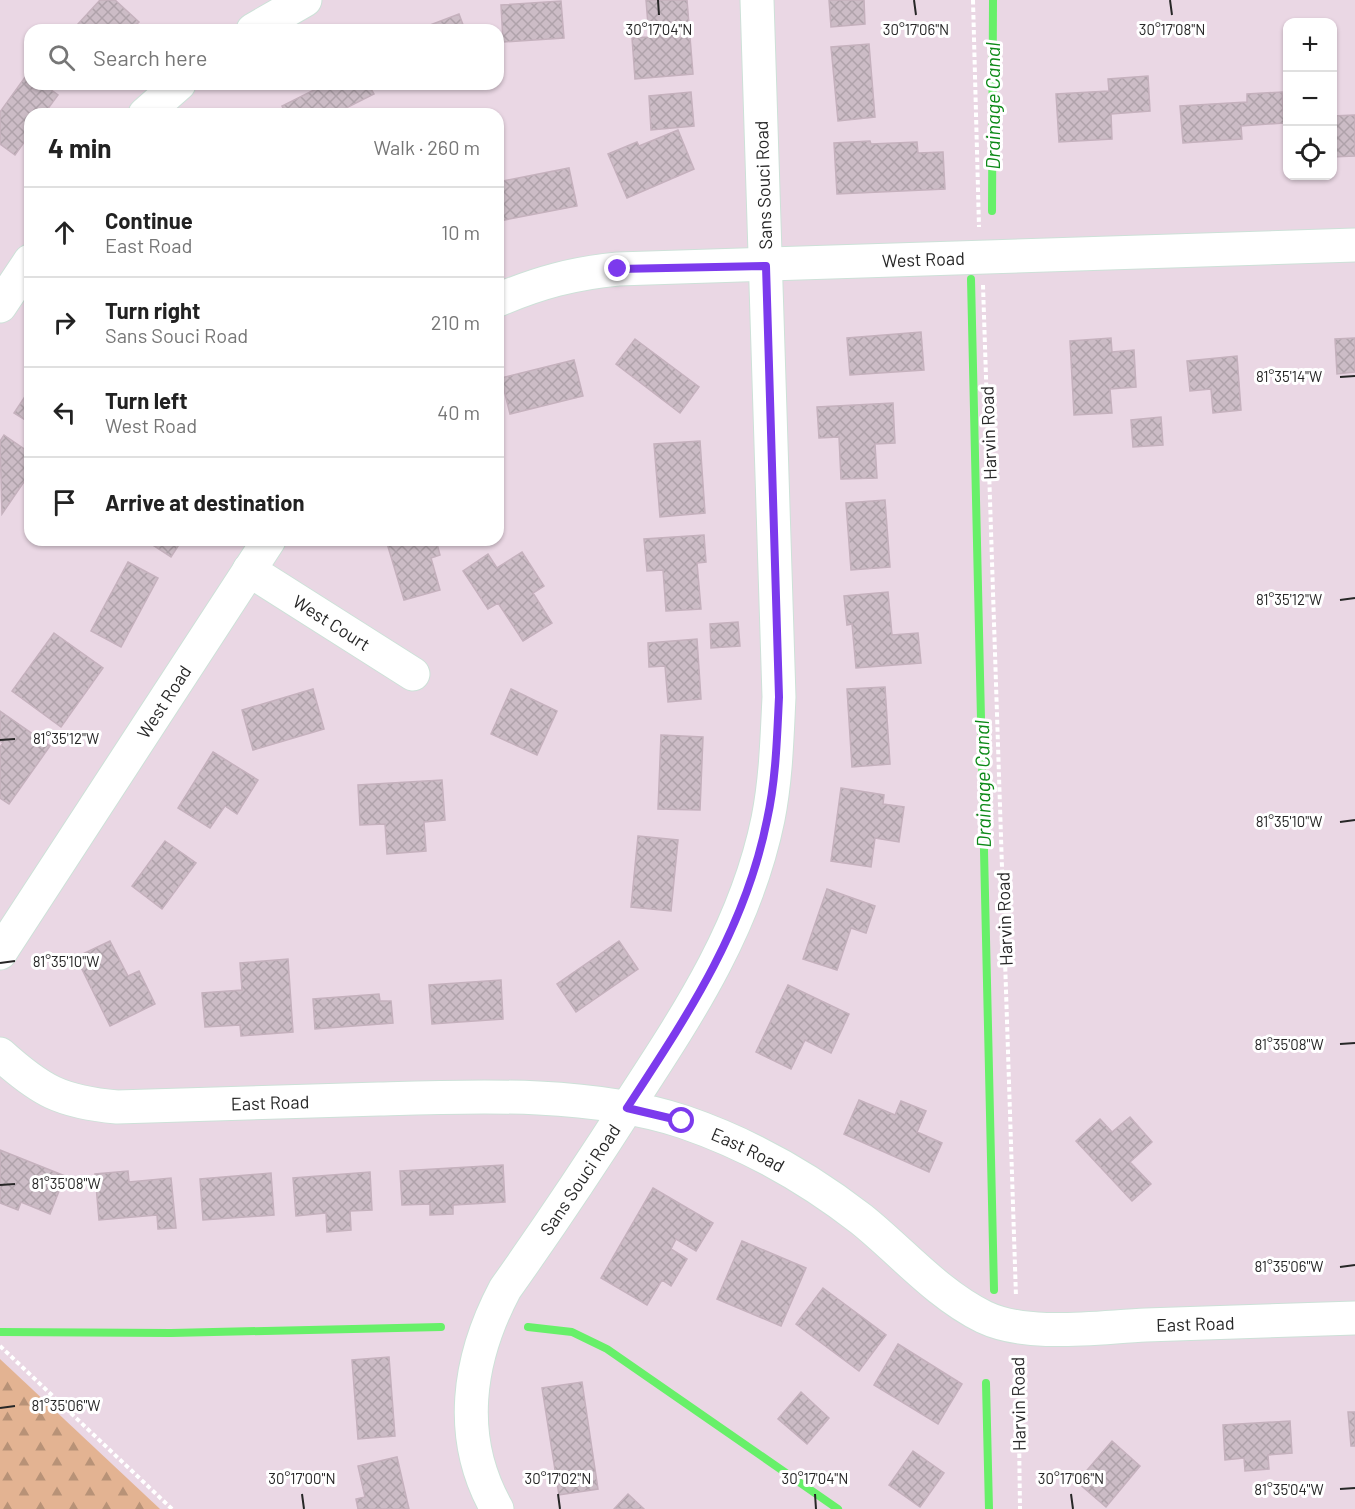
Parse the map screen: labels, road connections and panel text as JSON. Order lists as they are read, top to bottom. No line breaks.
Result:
{"streets":{"street":["Sans Souci Road","West Road","West Court","East Road"],"path":["Harvin Road"]},"crossings":[["Sans Souci Road","West Road"],["Sans Souci Road","East Road"],["West Road","Harvin Road"],["West Road","West Court"],["Harvin Road","East Road"]],"water":["Drainage Canal"],"page":{"map_buttons":["+","−"],"search":"Search here","heading":["4 min","Walk · 260 m"],"list":[["Continue","East Road","10 m"],["Turn right","Sans Souci Road","210 m"],["Turn left","West Road","40 m"],"Arrive at destination"]},"coordinates":["30°17'04\"N","30°17'06\"N","30°17'08\"N","81°35'14\"W","81°35'12\"W","81°35'10\"W","81°35'08\"W","81°35'06\"W","30°17'00\"N","30°17'02\"N","81°35'04\"W"]}
